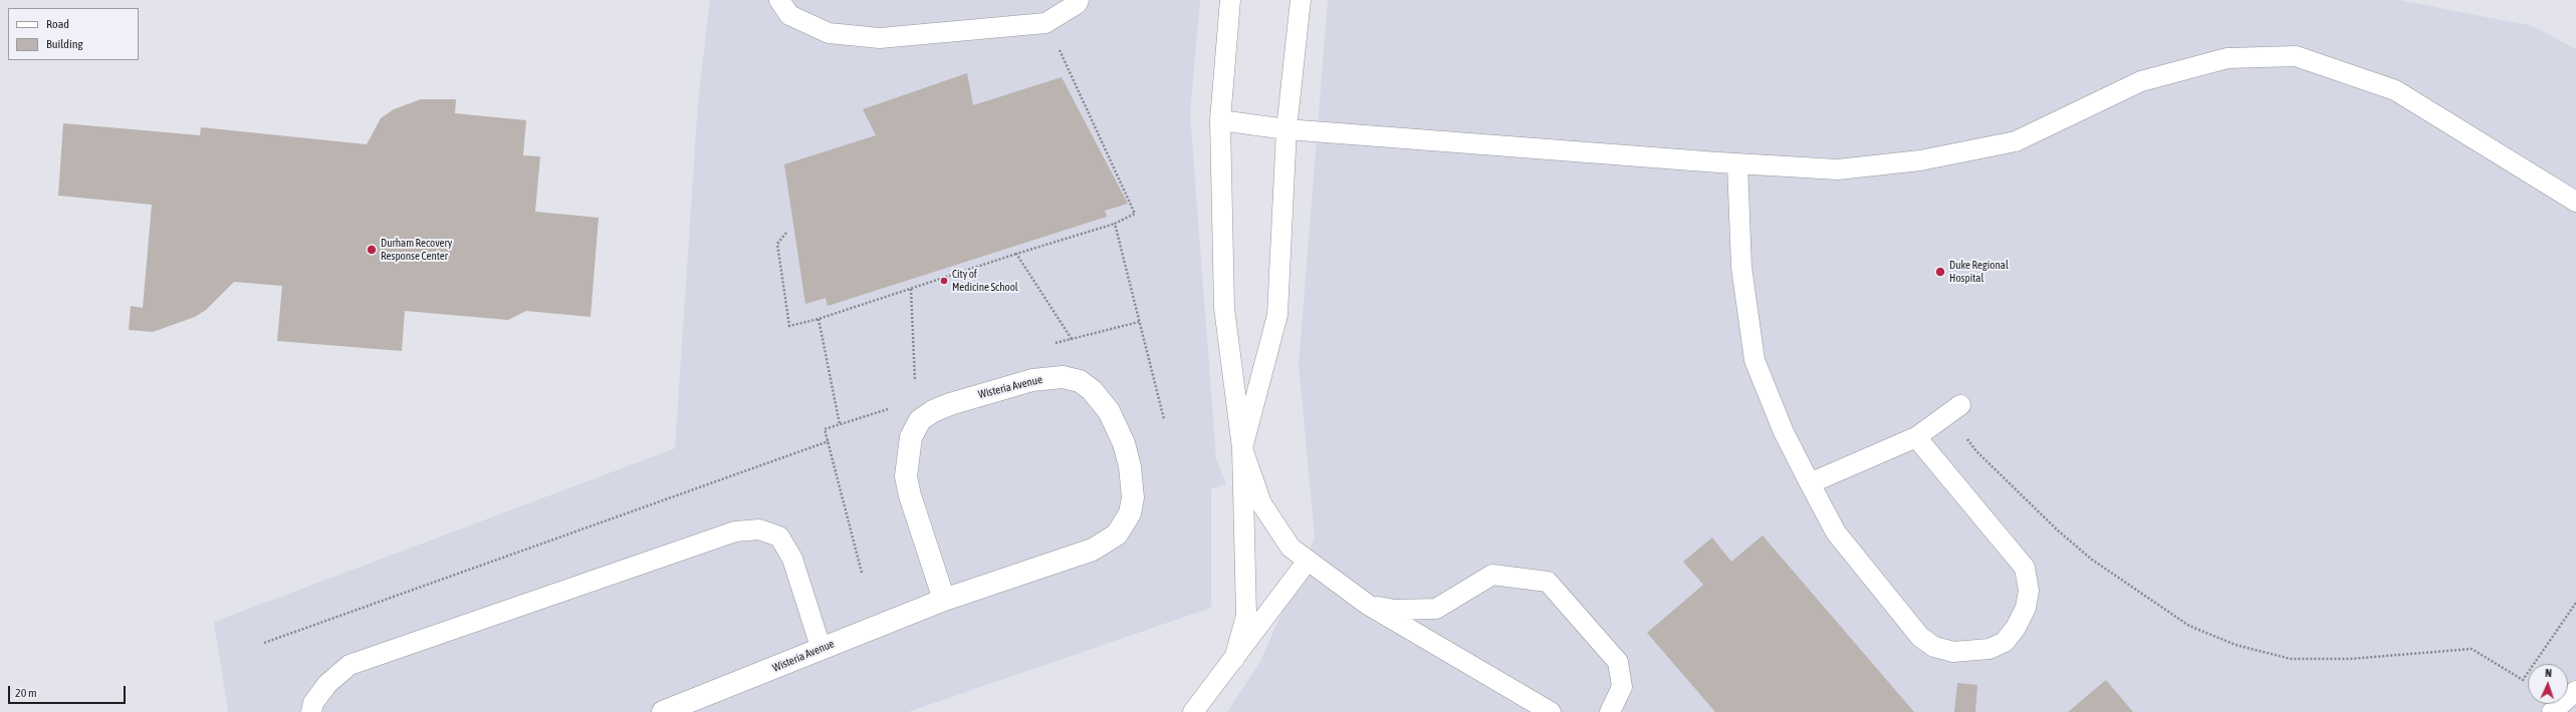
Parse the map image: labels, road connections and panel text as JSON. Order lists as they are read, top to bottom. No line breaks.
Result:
{"streets":{"street":["Wisteria Avenue"]},"places":["Durham Recovery Response Center","Duke Regional Hospital","City of Medicine School"],"legend":["Road","Building"],"scale_bar":"20 m","north":"top"}
